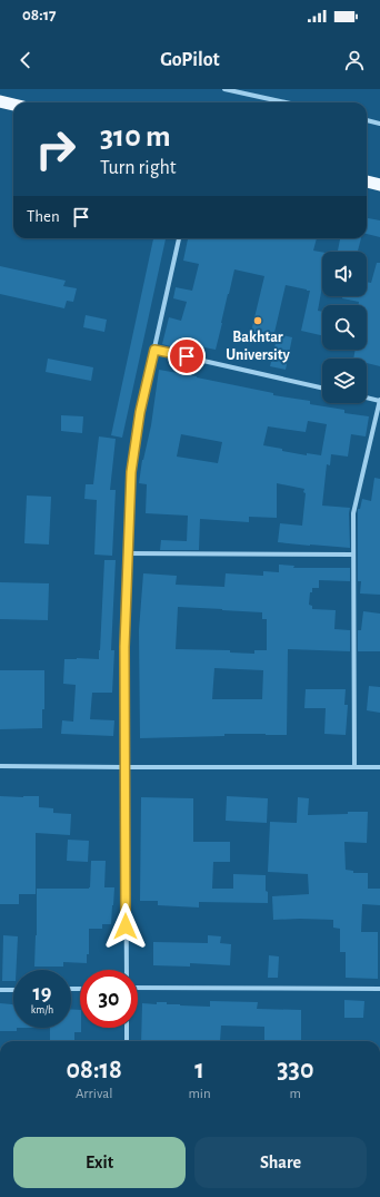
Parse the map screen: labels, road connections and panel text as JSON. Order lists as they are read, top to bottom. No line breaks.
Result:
{"places":["Bakhtar University"],"page":{"status":"08:17","header":"GoPilot","turn":["310 m","Turn right"],"then":"Then","speed":"19 km/h","limit":"30","eta":["08:18","Arrival","1","min","330","m"],"buttons":["Exit","Share"]}}
